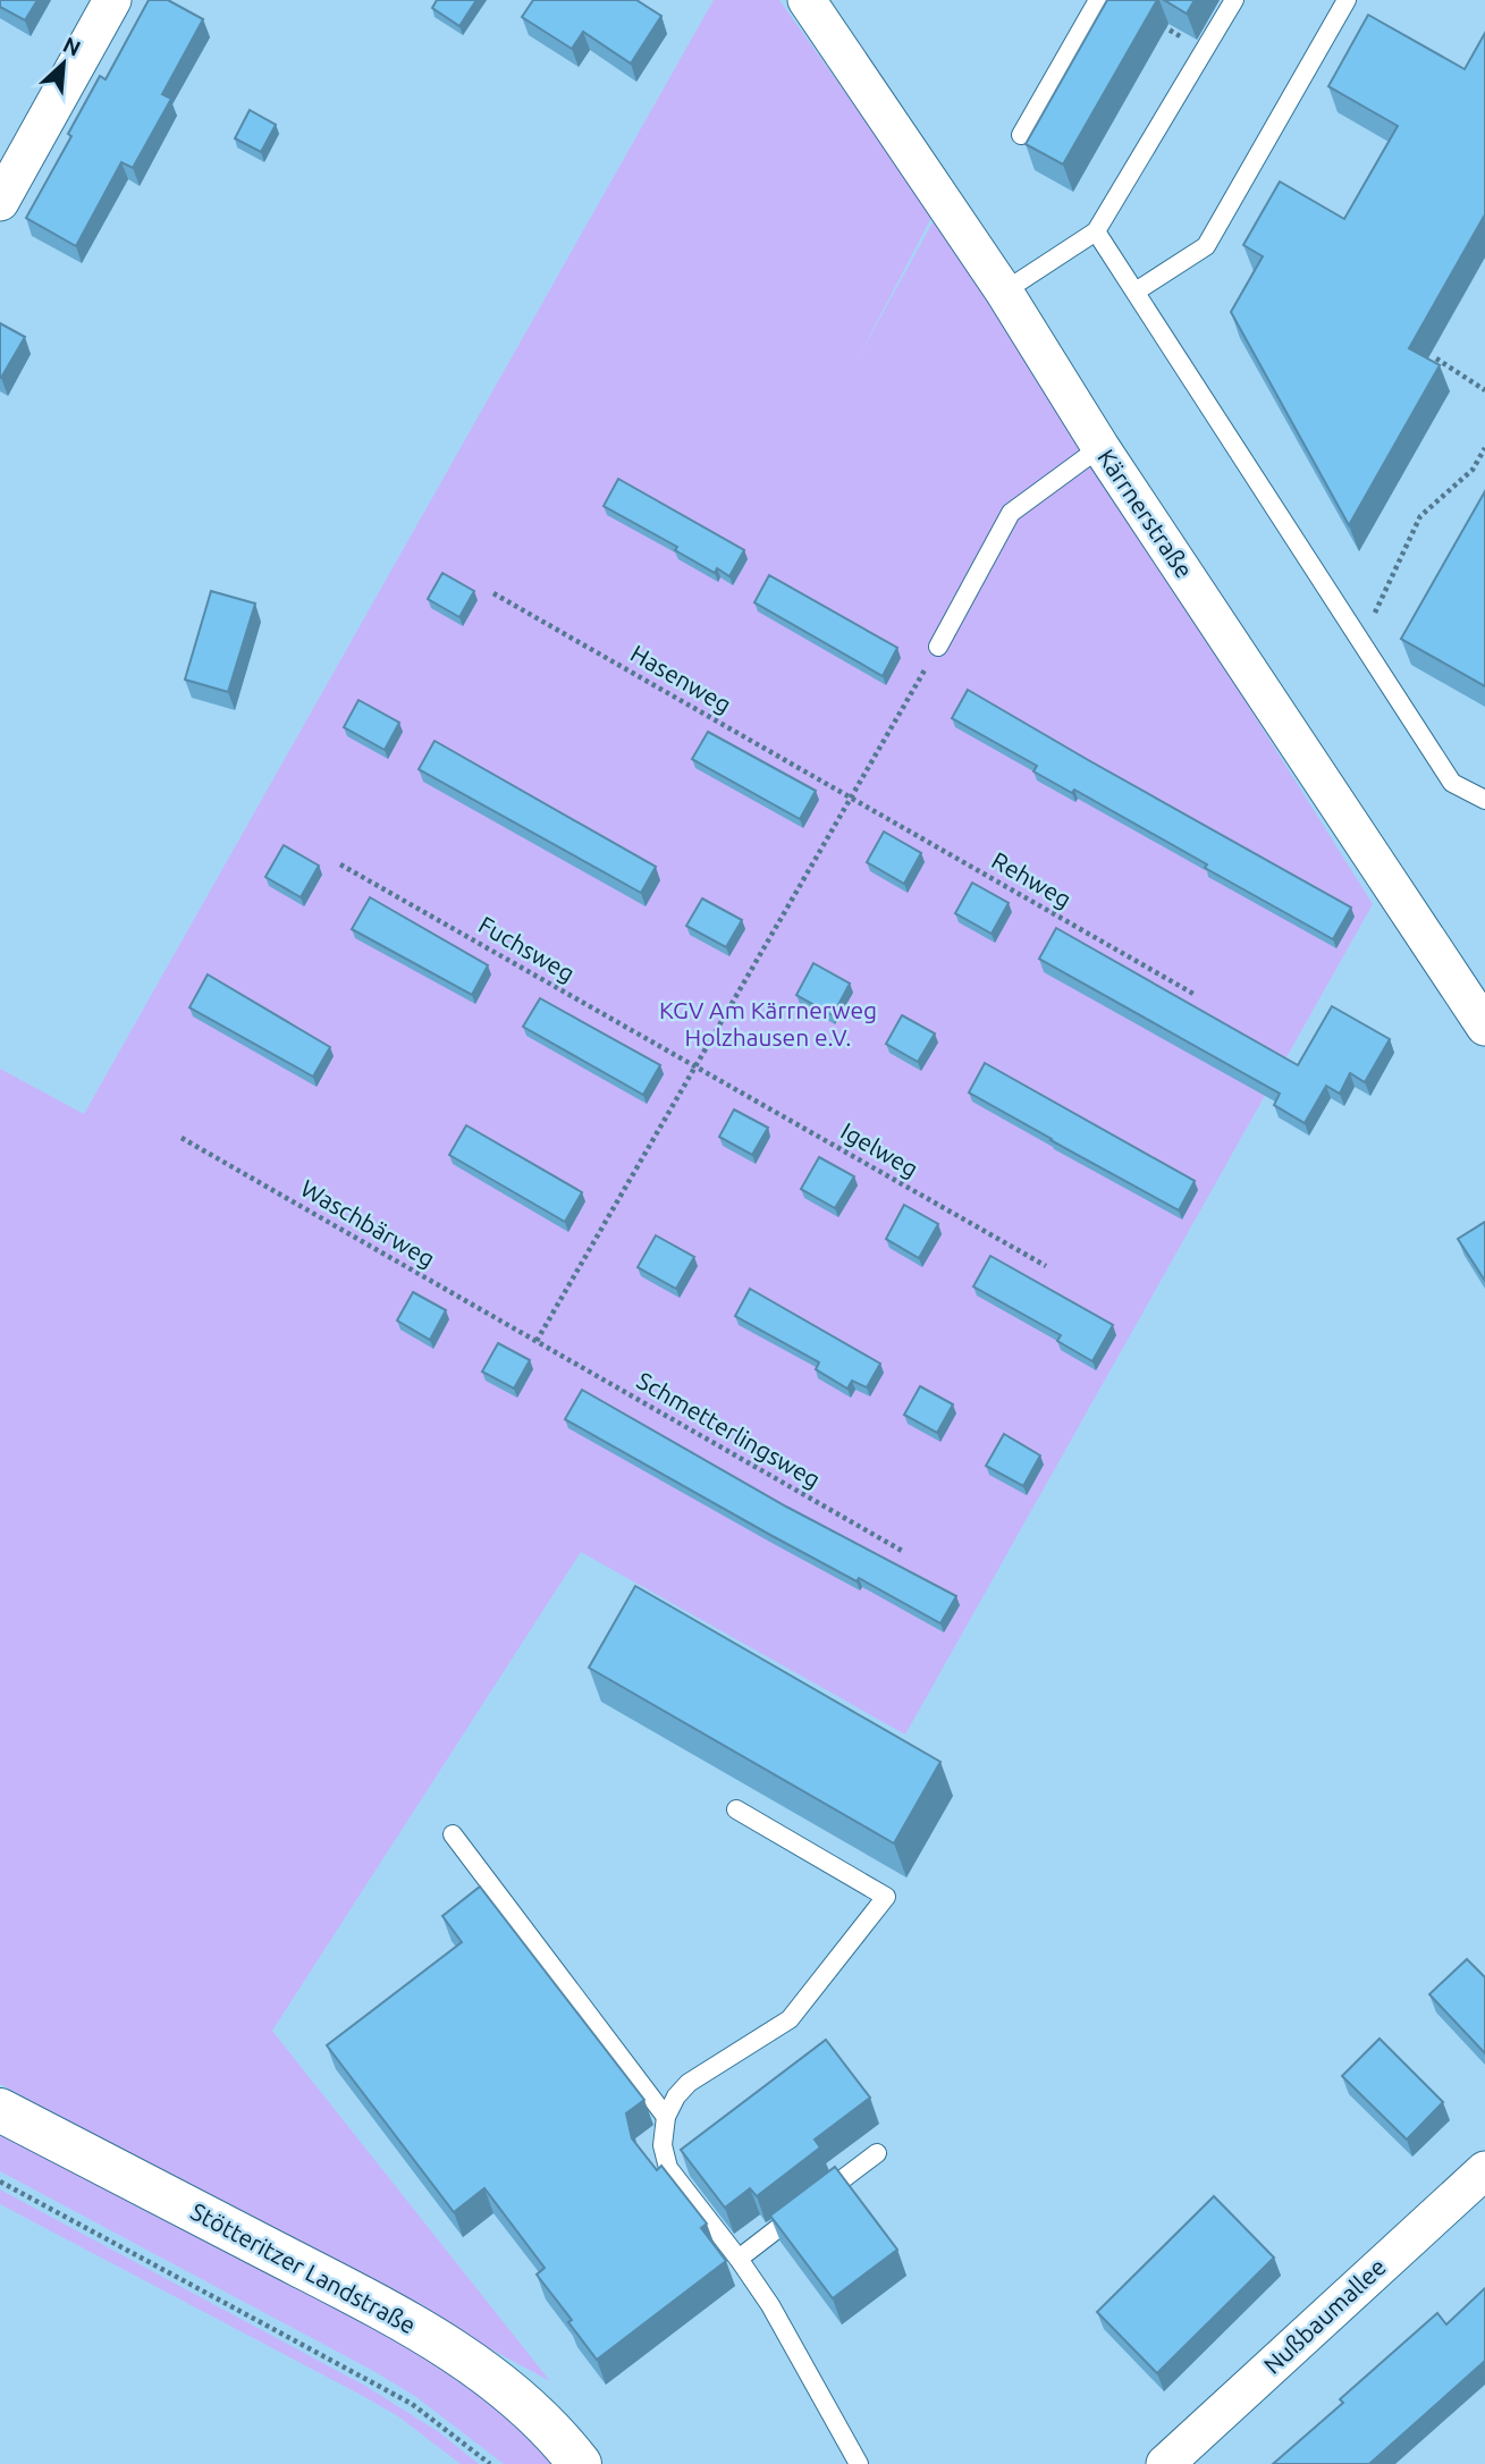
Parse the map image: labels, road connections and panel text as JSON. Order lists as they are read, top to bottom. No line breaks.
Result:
{"streets":{"main road":["Stötteritzer Landstraße"],"street":["Kärrnerstraße","Nußbaumallee"],"path":["Hasenweg","Rehweg","Fuchsweg","Igelweg","Waschbärweg","Schmetterlingsweg"]},"crossings":[["Hasenweg","Rehweg"],["Fuchsweg","Igelweg"],["Waschbärweg","Schmetterlingsweg"]],"parks":["KGV Am Kärrnerweg Holzhausen e.V."],"north":"top right"}
